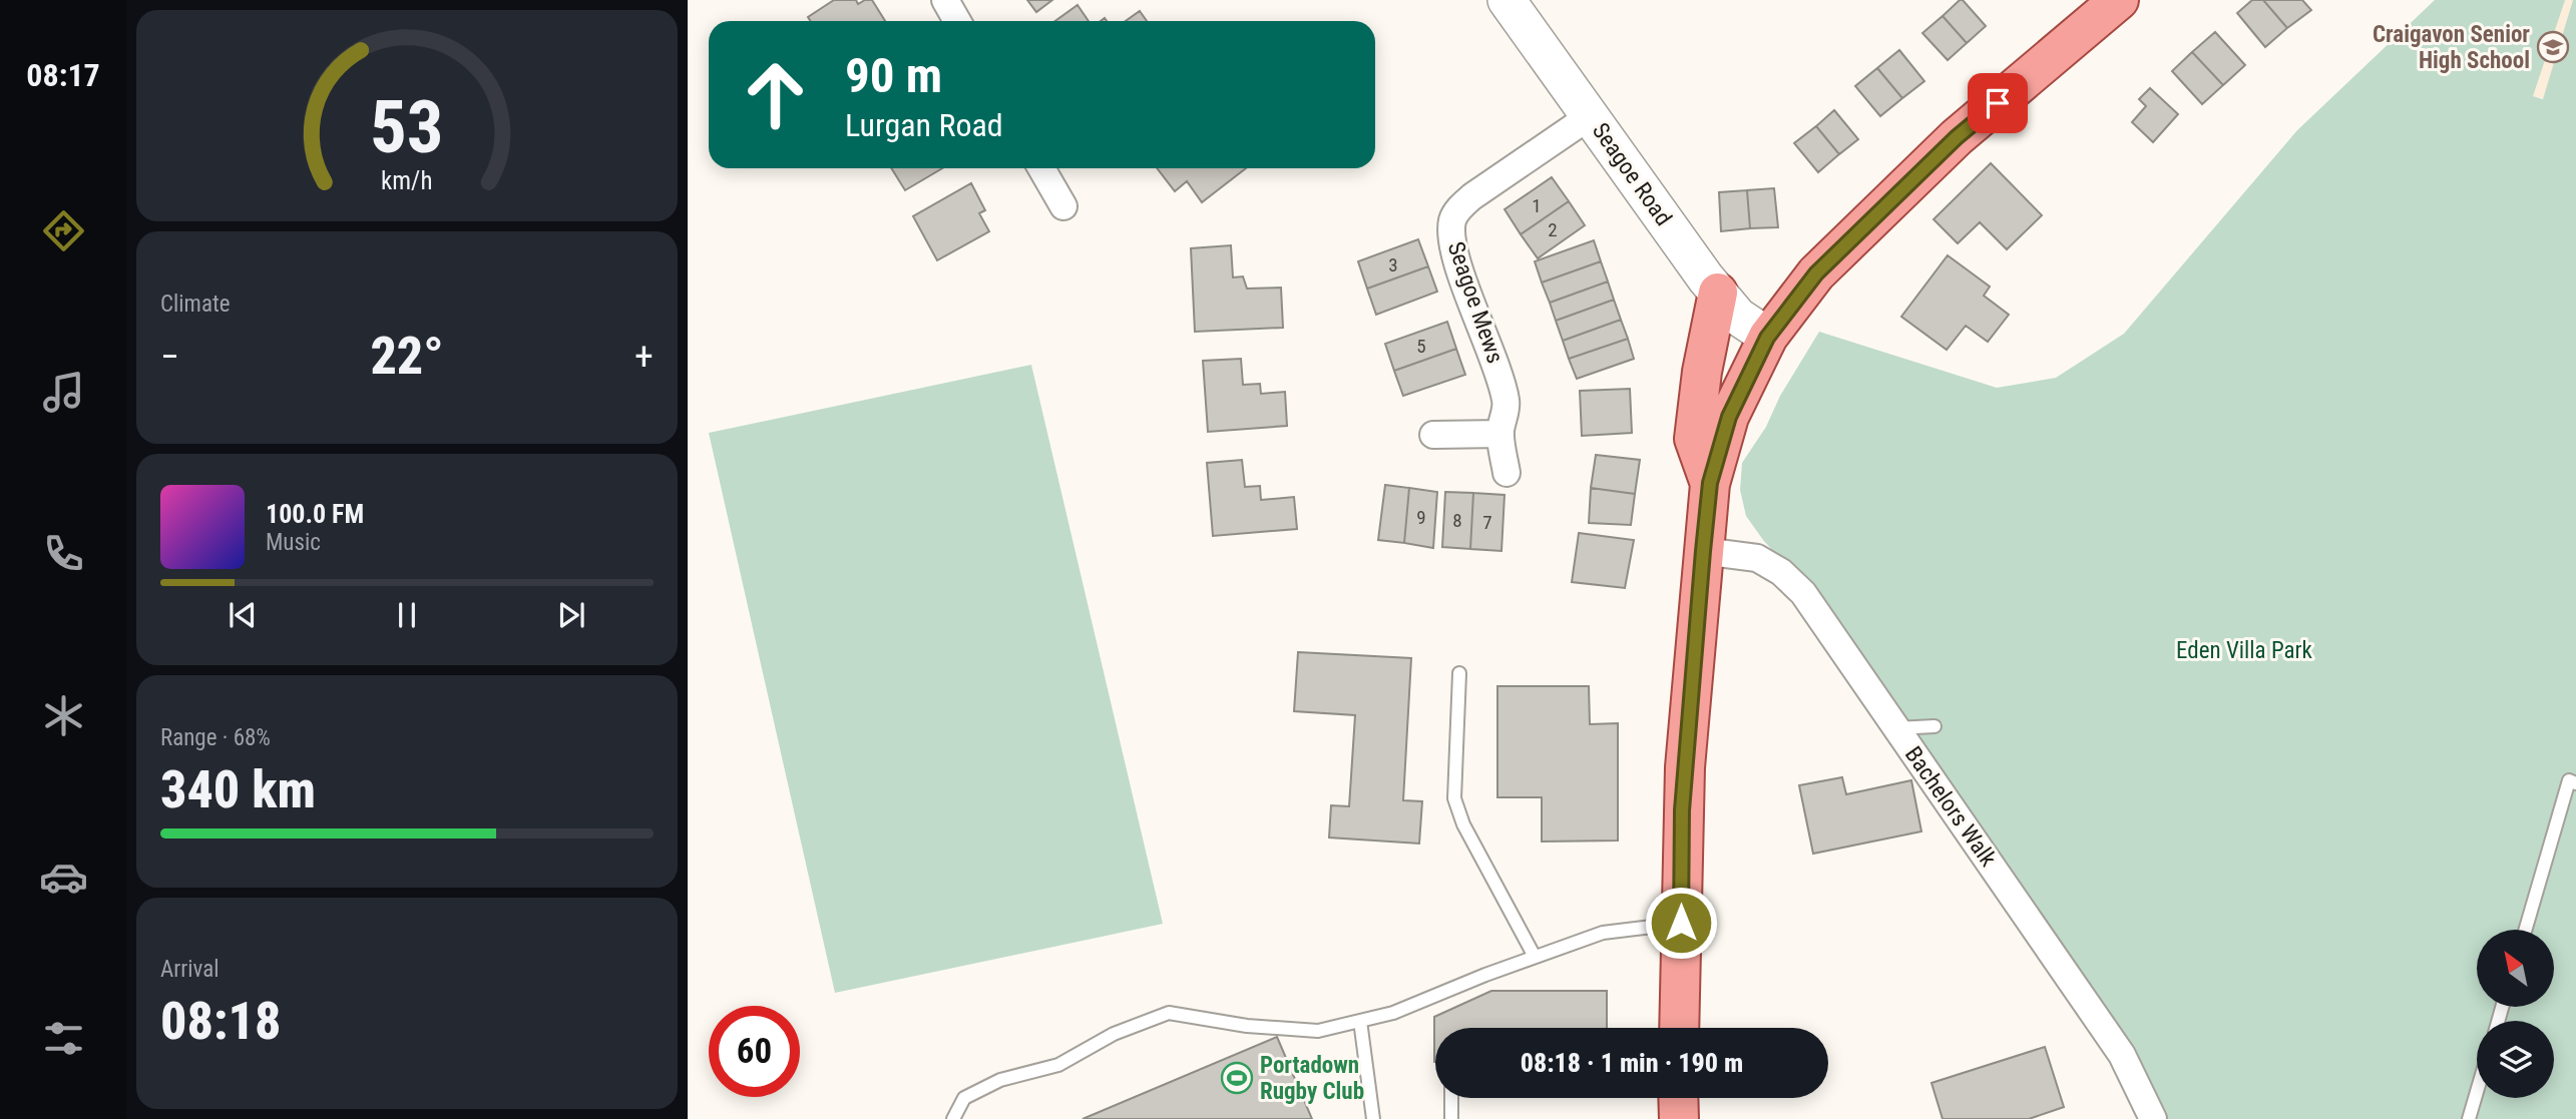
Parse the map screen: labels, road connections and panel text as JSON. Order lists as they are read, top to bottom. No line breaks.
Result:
{"streets":{"main road":["Seagoe Road"],"street":["Seagoe Mews","Bachelors Walk"]},"crossings":[["Seagoe Road","Seagoe Mews"]],"parks":["Eden Villa Park"],"places":{"school or university":["Craigavon Senior High School"],"sports":["Portadown Rugby Club"]},"house_numbers":["1","2","3","5","9","8","7"],"north":"top left","page":{"tabs":"08:17","turn":["90 m","Lurgan Road"],"tile":["Climate",["Range · 68%","340 km"],["Arrival","08:18"]],"heat":["−","22°","+"],"song":["100.0 FM","Music"],"limit":"60","trip":"08:18 · 1 min · 190 m","gauge":["53","km/h"]}}
